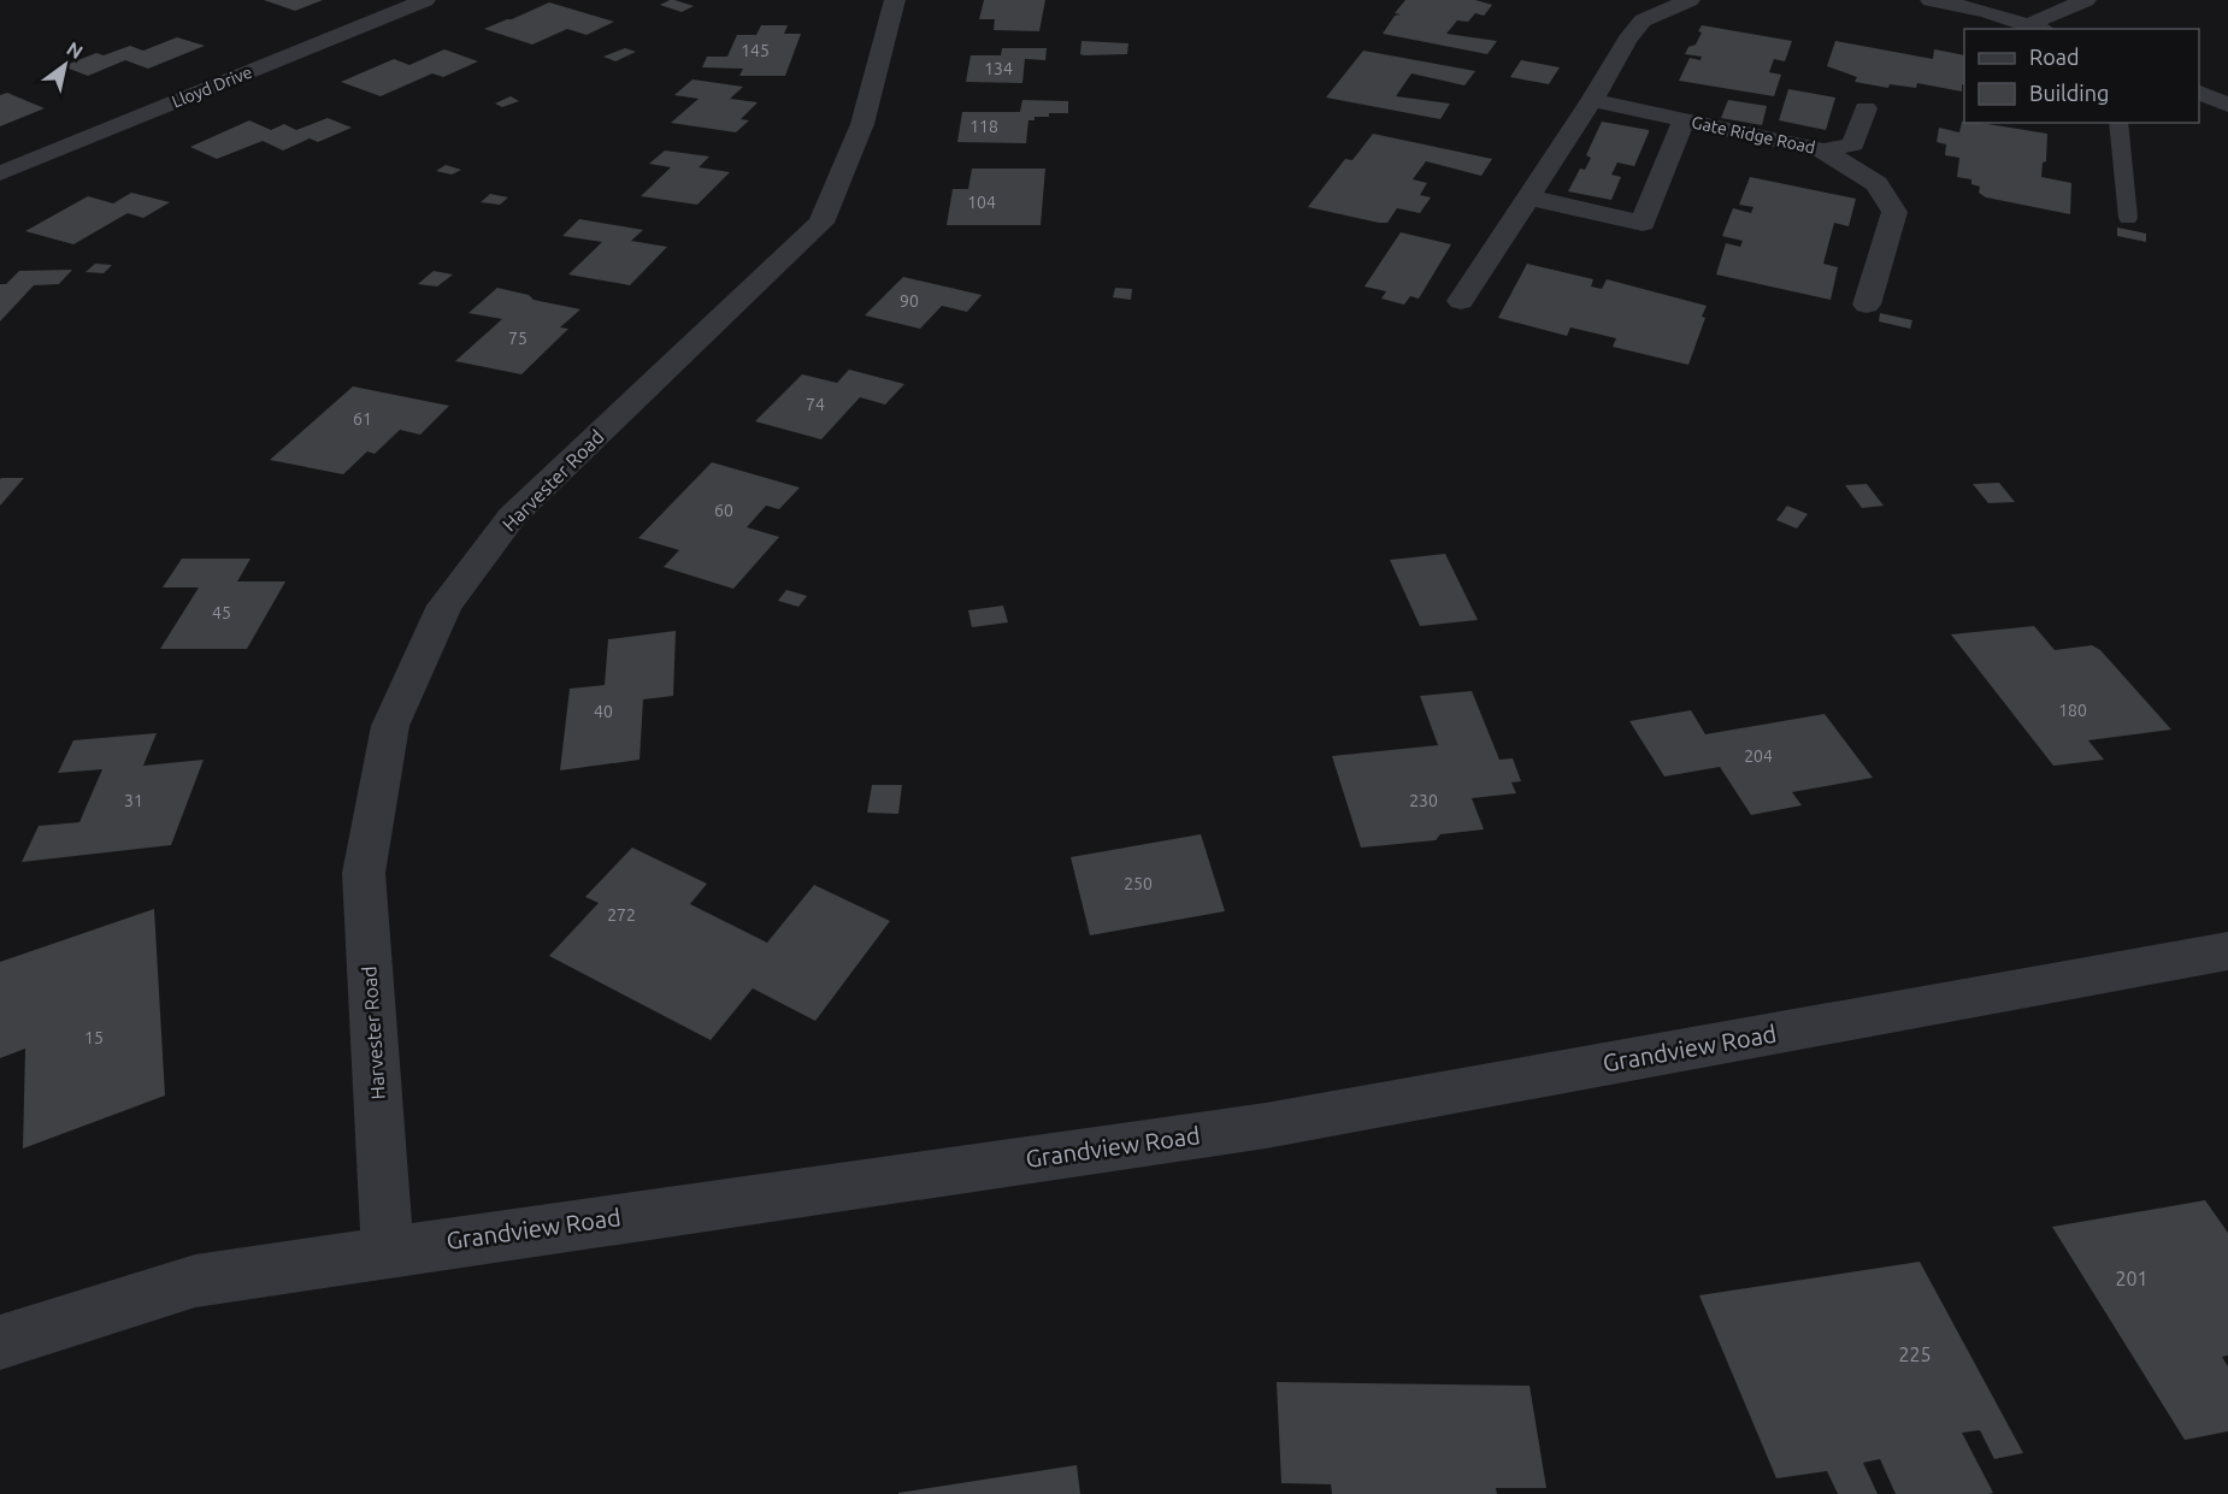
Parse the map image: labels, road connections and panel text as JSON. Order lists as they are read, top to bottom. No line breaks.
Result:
{"streets":{"street":["Lloyd Drive","Gate Ridge Road","Harvester Road","Grandview Road"]},"crossings":[["Harvester Road","Grandview Road"]],"house_numbers":["145","134","118","104","90","75","74","61","60","45","180","40","204","31","230","250","272","15","201","225"],"legend":["Road","Building"],"north":"top right"}
